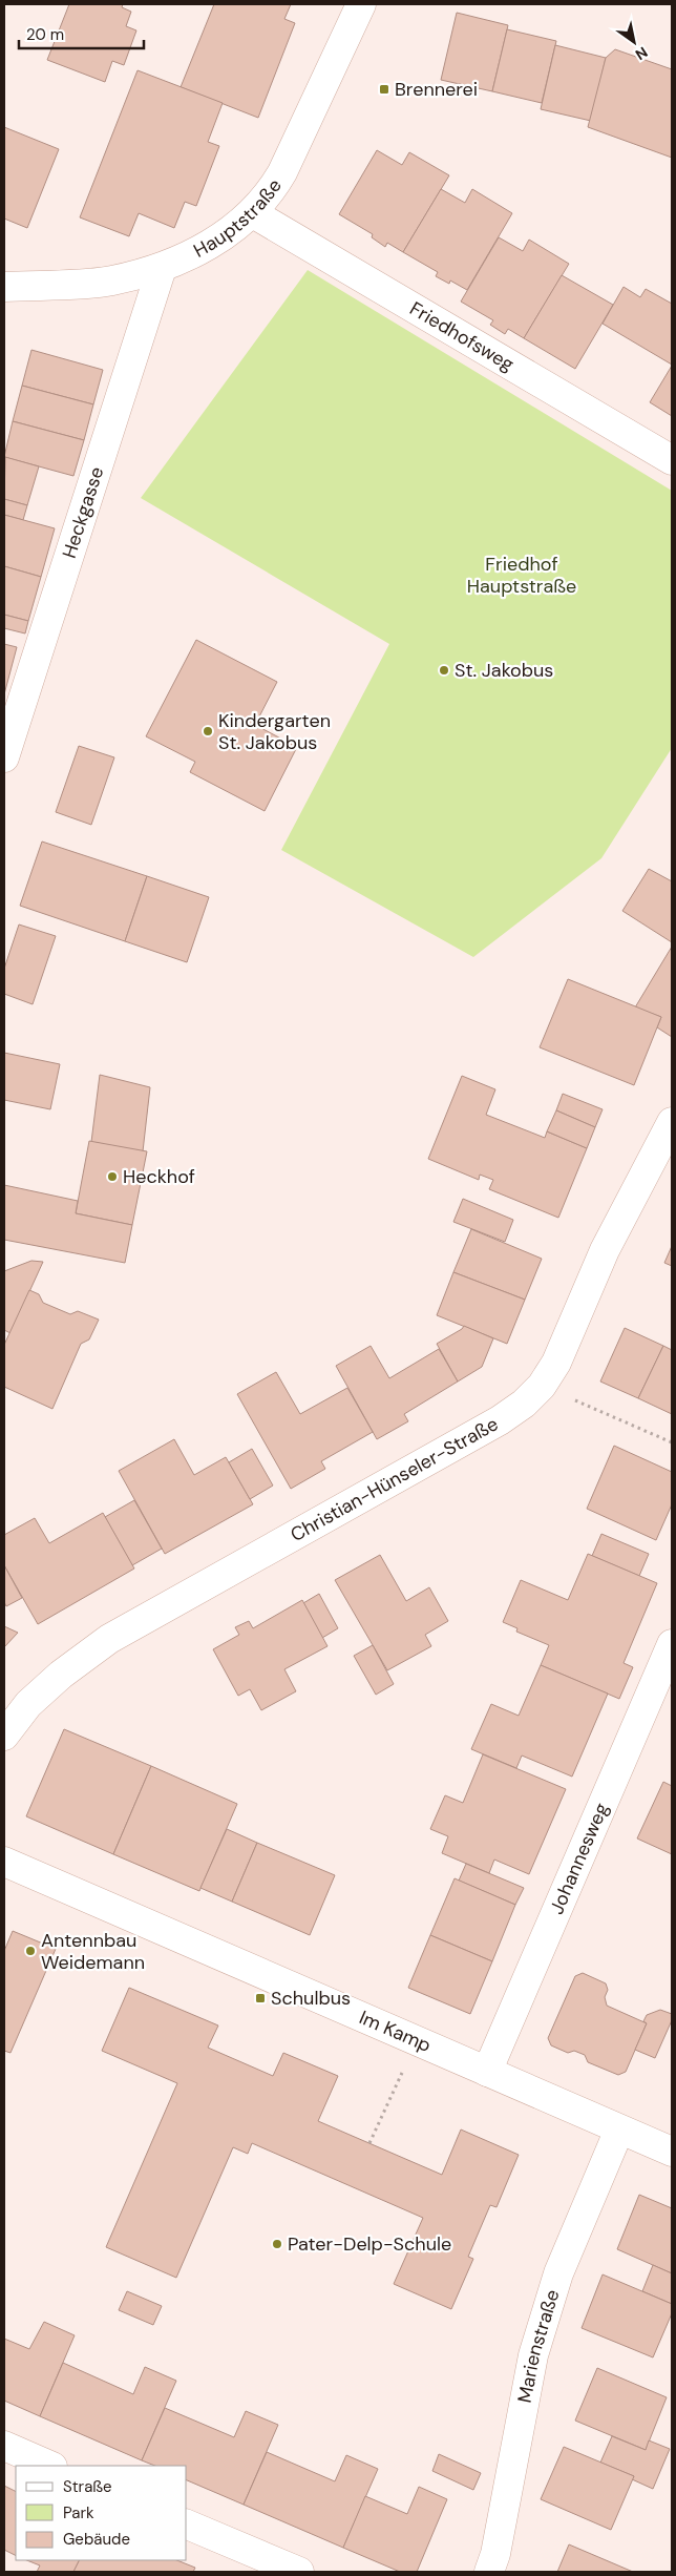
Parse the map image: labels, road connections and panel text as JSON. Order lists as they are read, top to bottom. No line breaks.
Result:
{"streets":{"street":["Hauptstraße","Friedhofsweg","Heckgasse","Christian-Hünseler-Straße","Johannesweg","Im Kamp","Marienstraße"]},"crossings":[["Hauptstraße","Friedhofsweg"],["Hauptstraße","Heckgasse"],["Johannesweg","Im Kamp"],["Im Kamp","Marienstraße"]],"parks":["Friedhof Hauptstraße"],"places":{"transit":["Brennerei","Schulbus"],"other":["St. Jakobus","Kindergarten St. Jakobus","Heckhof","Antennbau Weidemann","Pater-Delp-Schule"]},"legend":["Straße","Park","Gebäude"],"scale_bar":"20 m","north":"bottom right"}
